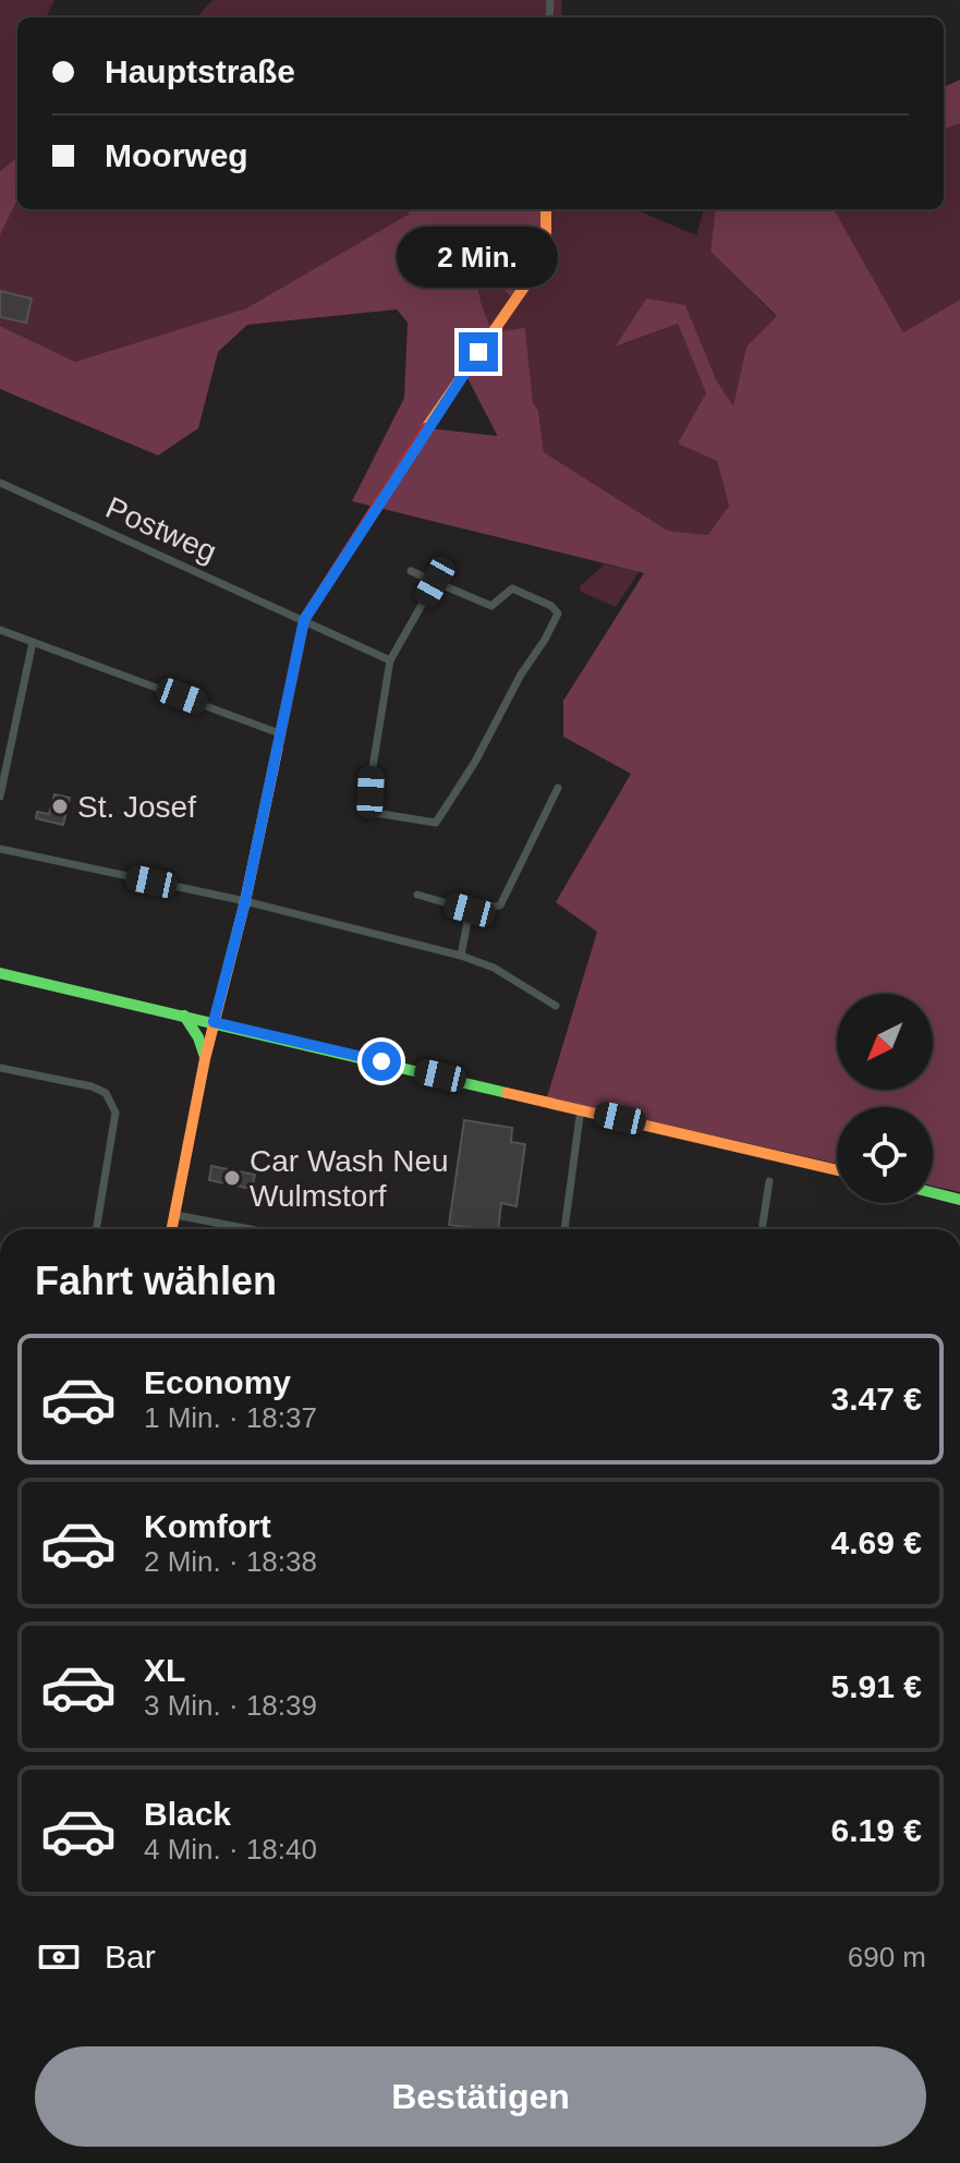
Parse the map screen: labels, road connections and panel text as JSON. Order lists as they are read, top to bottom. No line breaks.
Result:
{"streets":{"street":["Postweg"]},"places":["St. Josef","Car Wash Neu Wulmstorf"],"north":"bottom left","page":{"banner":["Hauptstraße","Moorweg"],"bubble":"2 Min.","heading":"Fahrt wählen","list":[{"name":"Economy","note":"1 Min. · 18:37","value":"3.47 €"},{"name":"Komfort","note":"2 Min. · 18:38","value":"4.69 €"},{"name":"XL","note":"3 Min. · 18:39","value":"5.91 €"},{"name":"Black","note":"4 Min. · 18:40","value":"6.19 €"}],"pay":["Bar","690 m"],"buttons":"Bestätigen"}}
